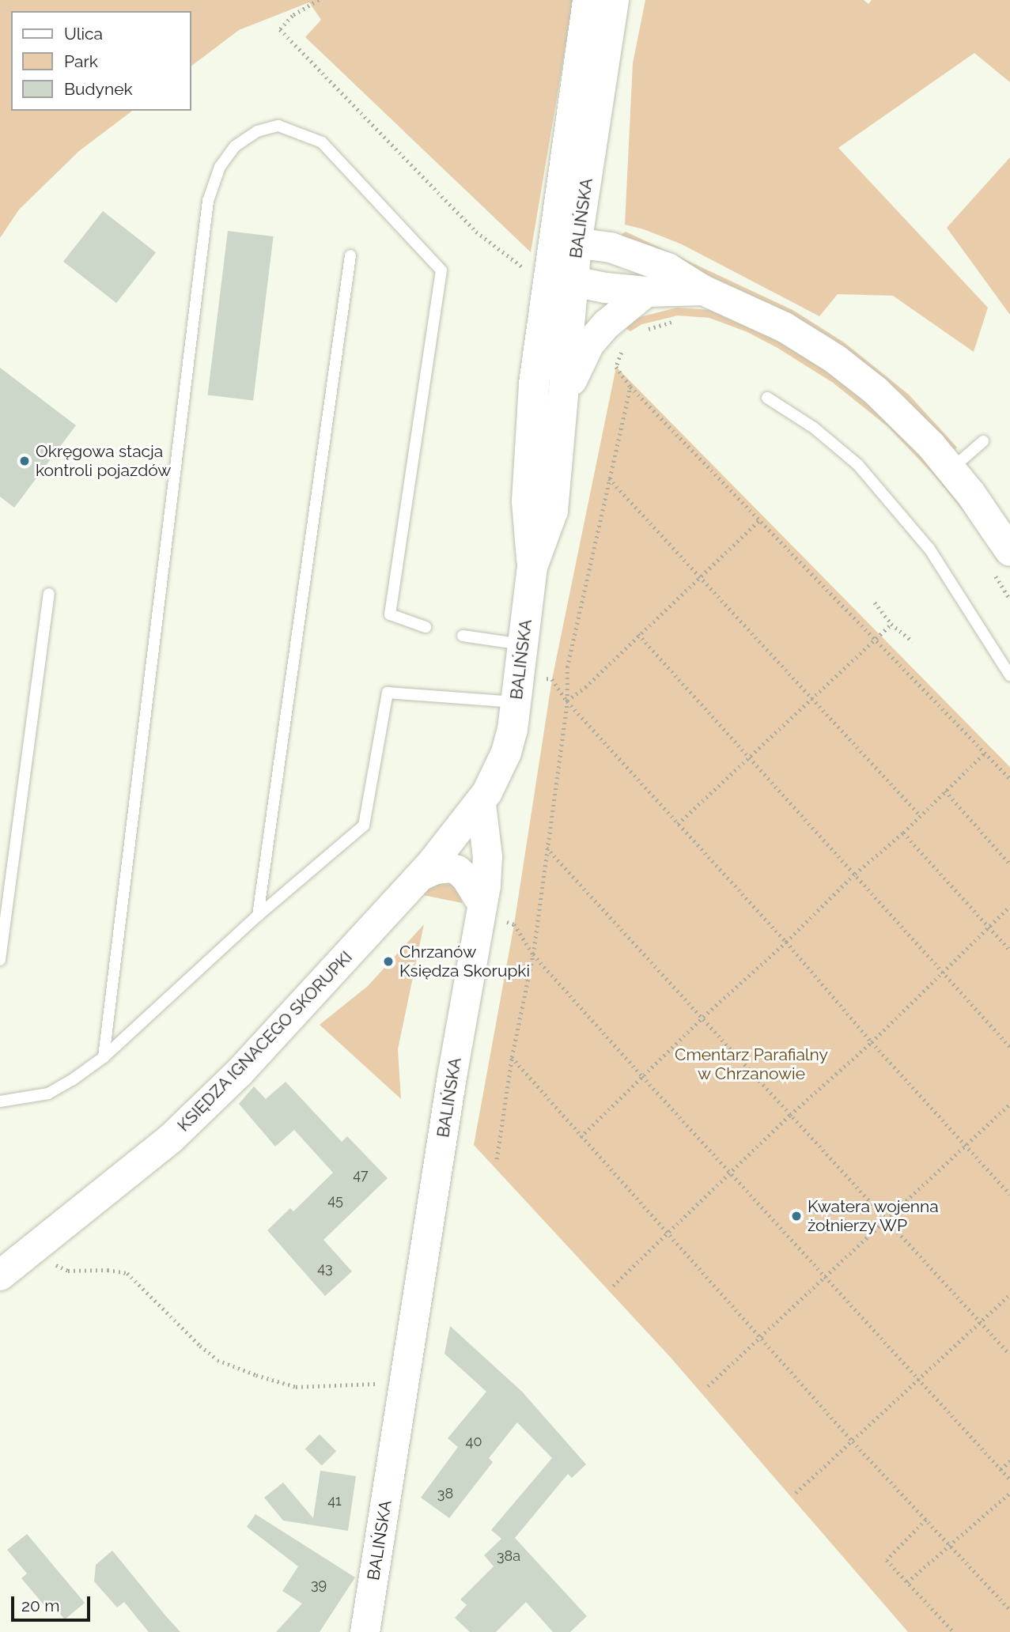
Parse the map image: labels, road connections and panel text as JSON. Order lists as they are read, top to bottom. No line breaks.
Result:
{"streets":{"main road":["BALIŃSKA","KSIĘDZA IGNACEGO SKORUPKI"]},"crossings":[["BALIŃSKA","KSIĘDZA IGNACEGO SKORUPKI"]],"parks":["Cmentarz Parafialny w Chrzanowie"],"places":["Okręgowa stacja kontroli pojazdów","Chrzanów Księdza Skorupki","Kwatera wojenna żołnierzy WP"],"house_numbers":["47","45","43","40","38","41","38a","39"],"legend":["Ulica","Park","Budynek"],"scale_bar":"20 m"}
